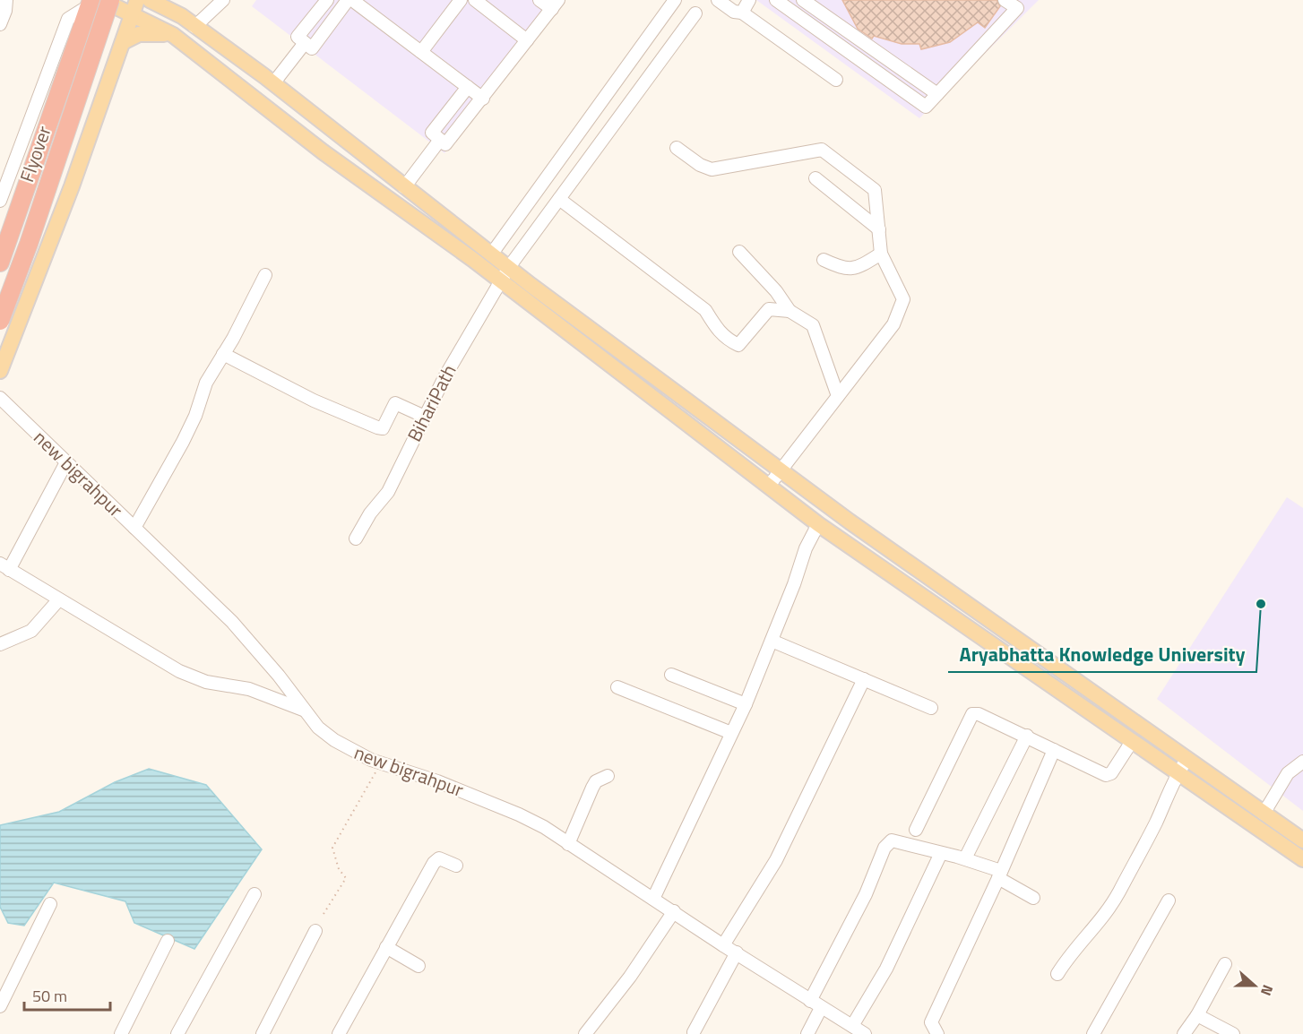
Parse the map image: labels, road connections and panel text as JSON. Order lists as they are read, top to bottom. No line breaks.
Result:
{"streets":{"highway":["Flyover"],"street":["BihariPath","new bigrahpur"]},"places":["Aryabhatta Knowledge University"],"scale_bar":"50 m","north":"right"}
